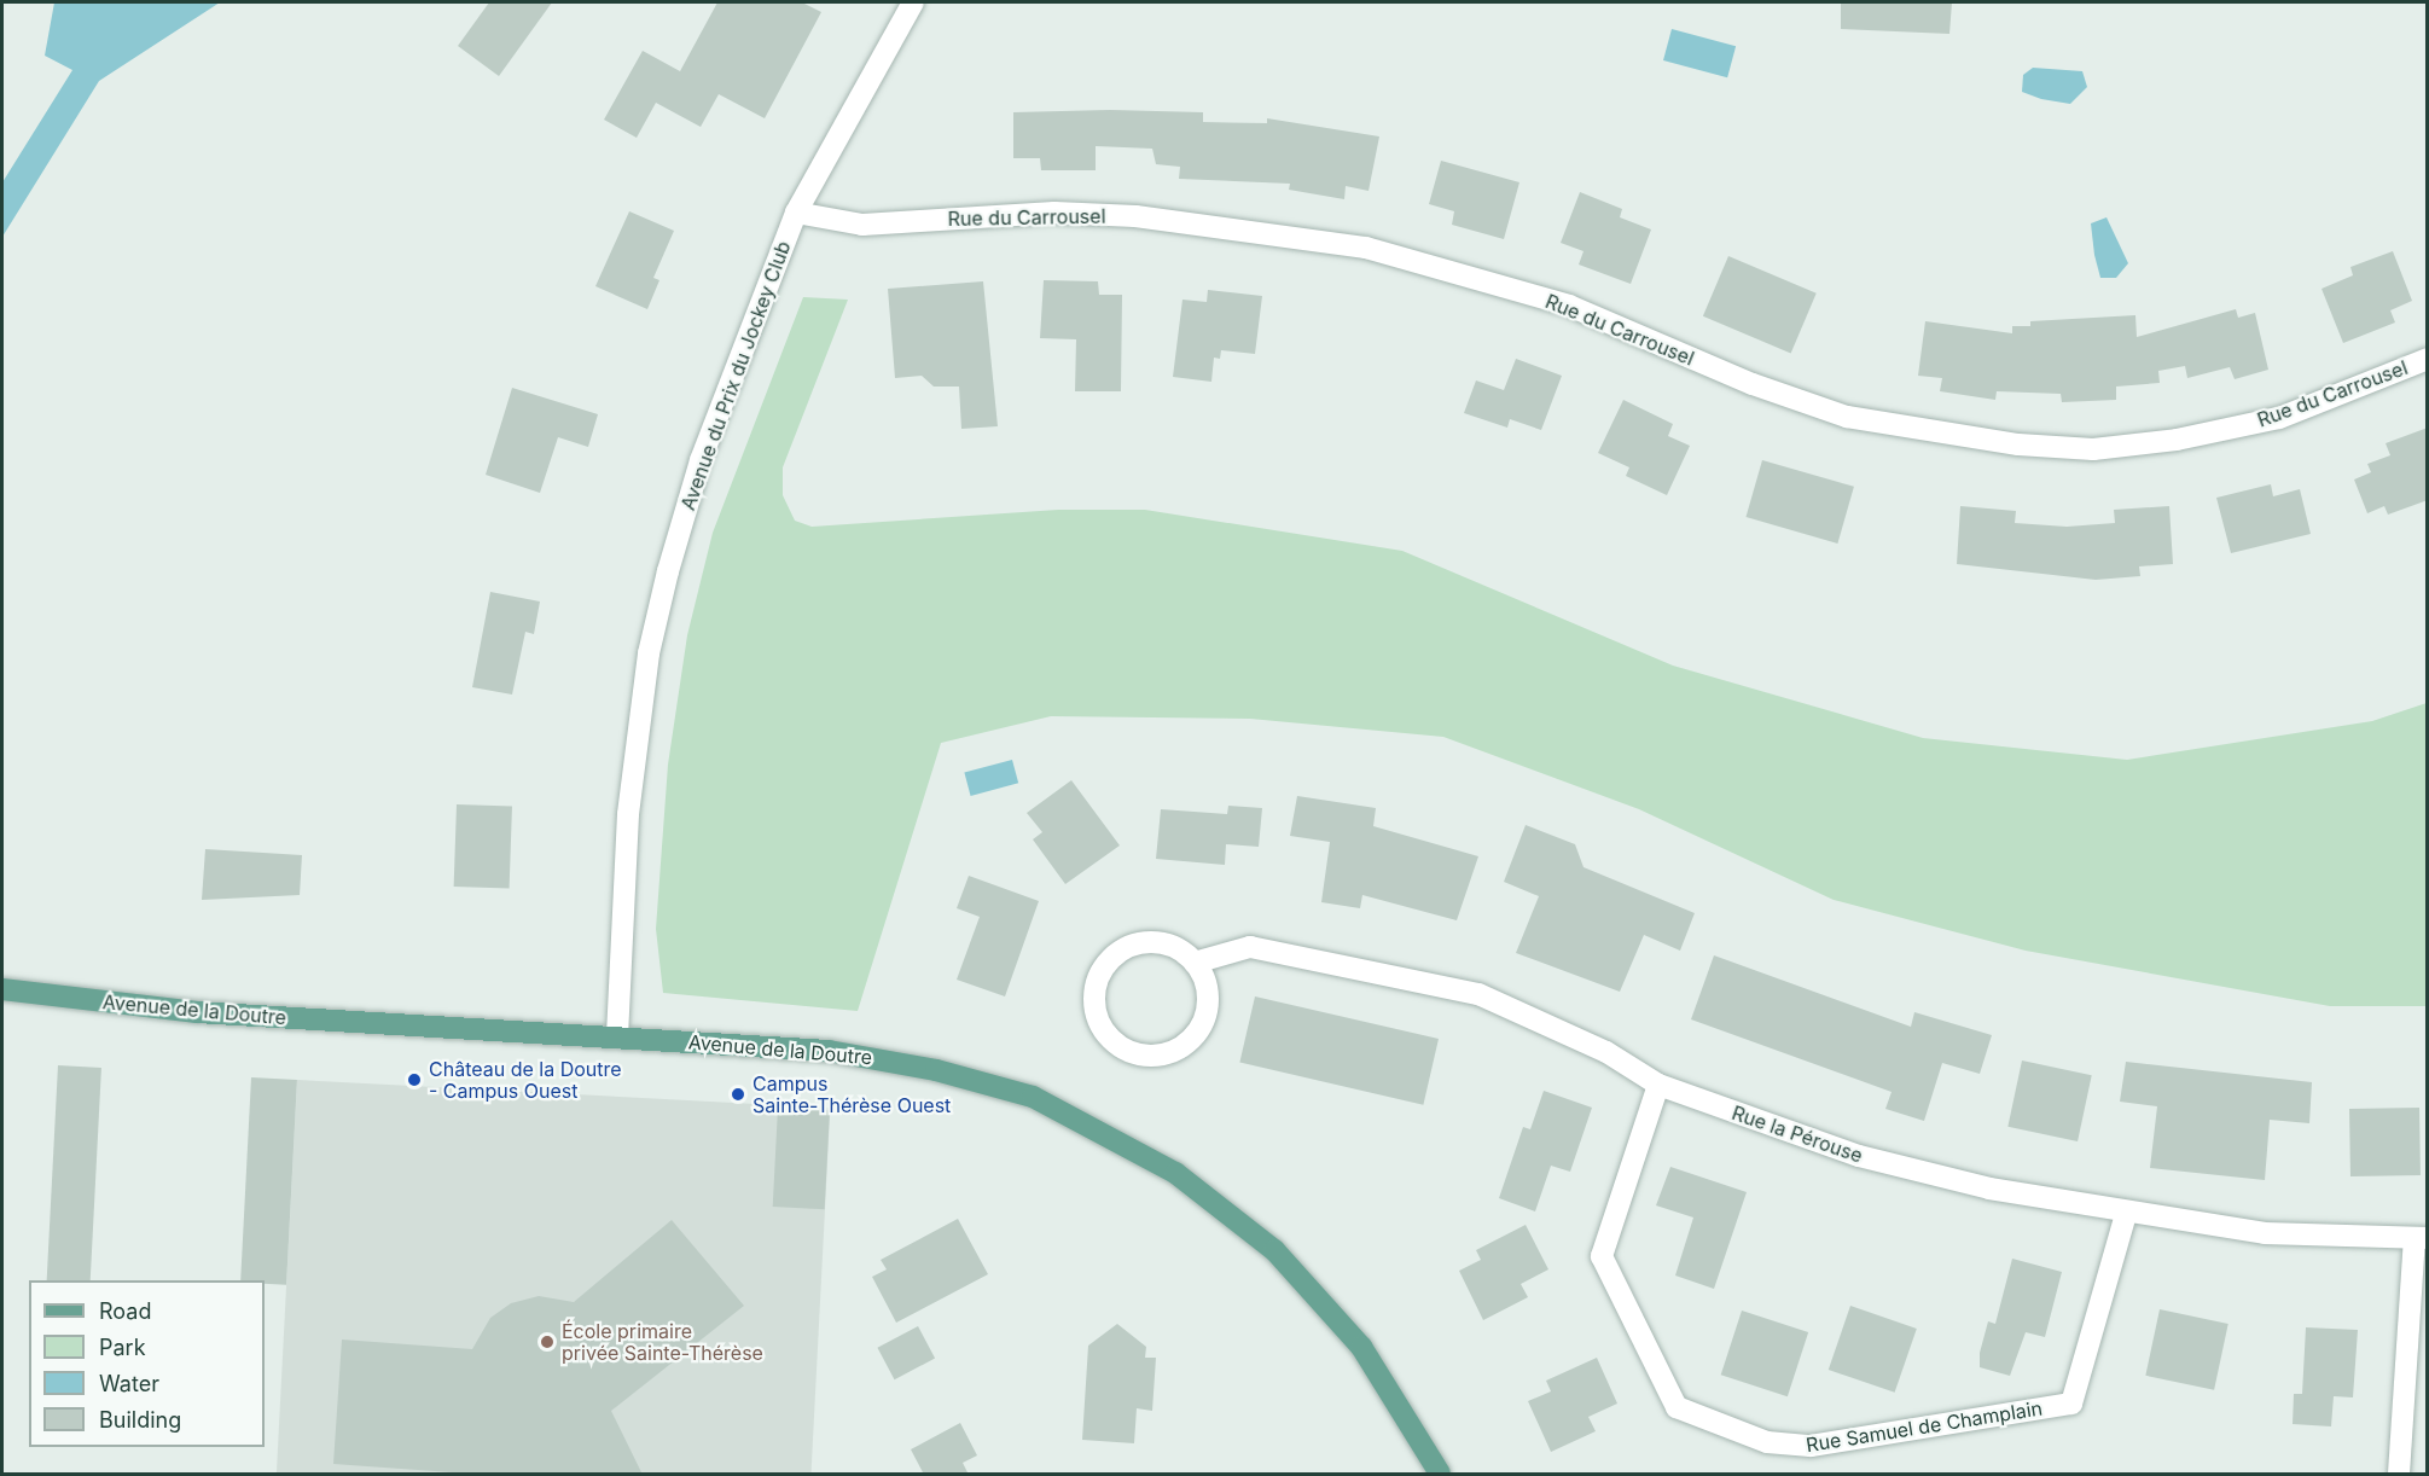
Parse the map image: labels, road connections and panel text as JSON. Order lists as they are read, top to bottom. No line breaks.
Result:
{"streets":{"main road":["Avenue de la Doutre"],"street":["Rue du Carrousel","Avenue du Prix du Jockey Club","Rue la Pérouse","Rue Samuel de Champlain"]},"crossings":[["Rue du Carrousel","Avenue du Prix du Jockey Club"],["Avenue du Prix du Jockey Club","Avenue de la Doutre"],["Rue la Pérouse","Rue Samuel de Champlain"]],"places":["Château de la Doutre - Campus Ouest","Campus Sainte-Thérèse Ouest","École primaire privée Sainte-Thérèse"],"legend":["Road","Park","Water","Building"]}
